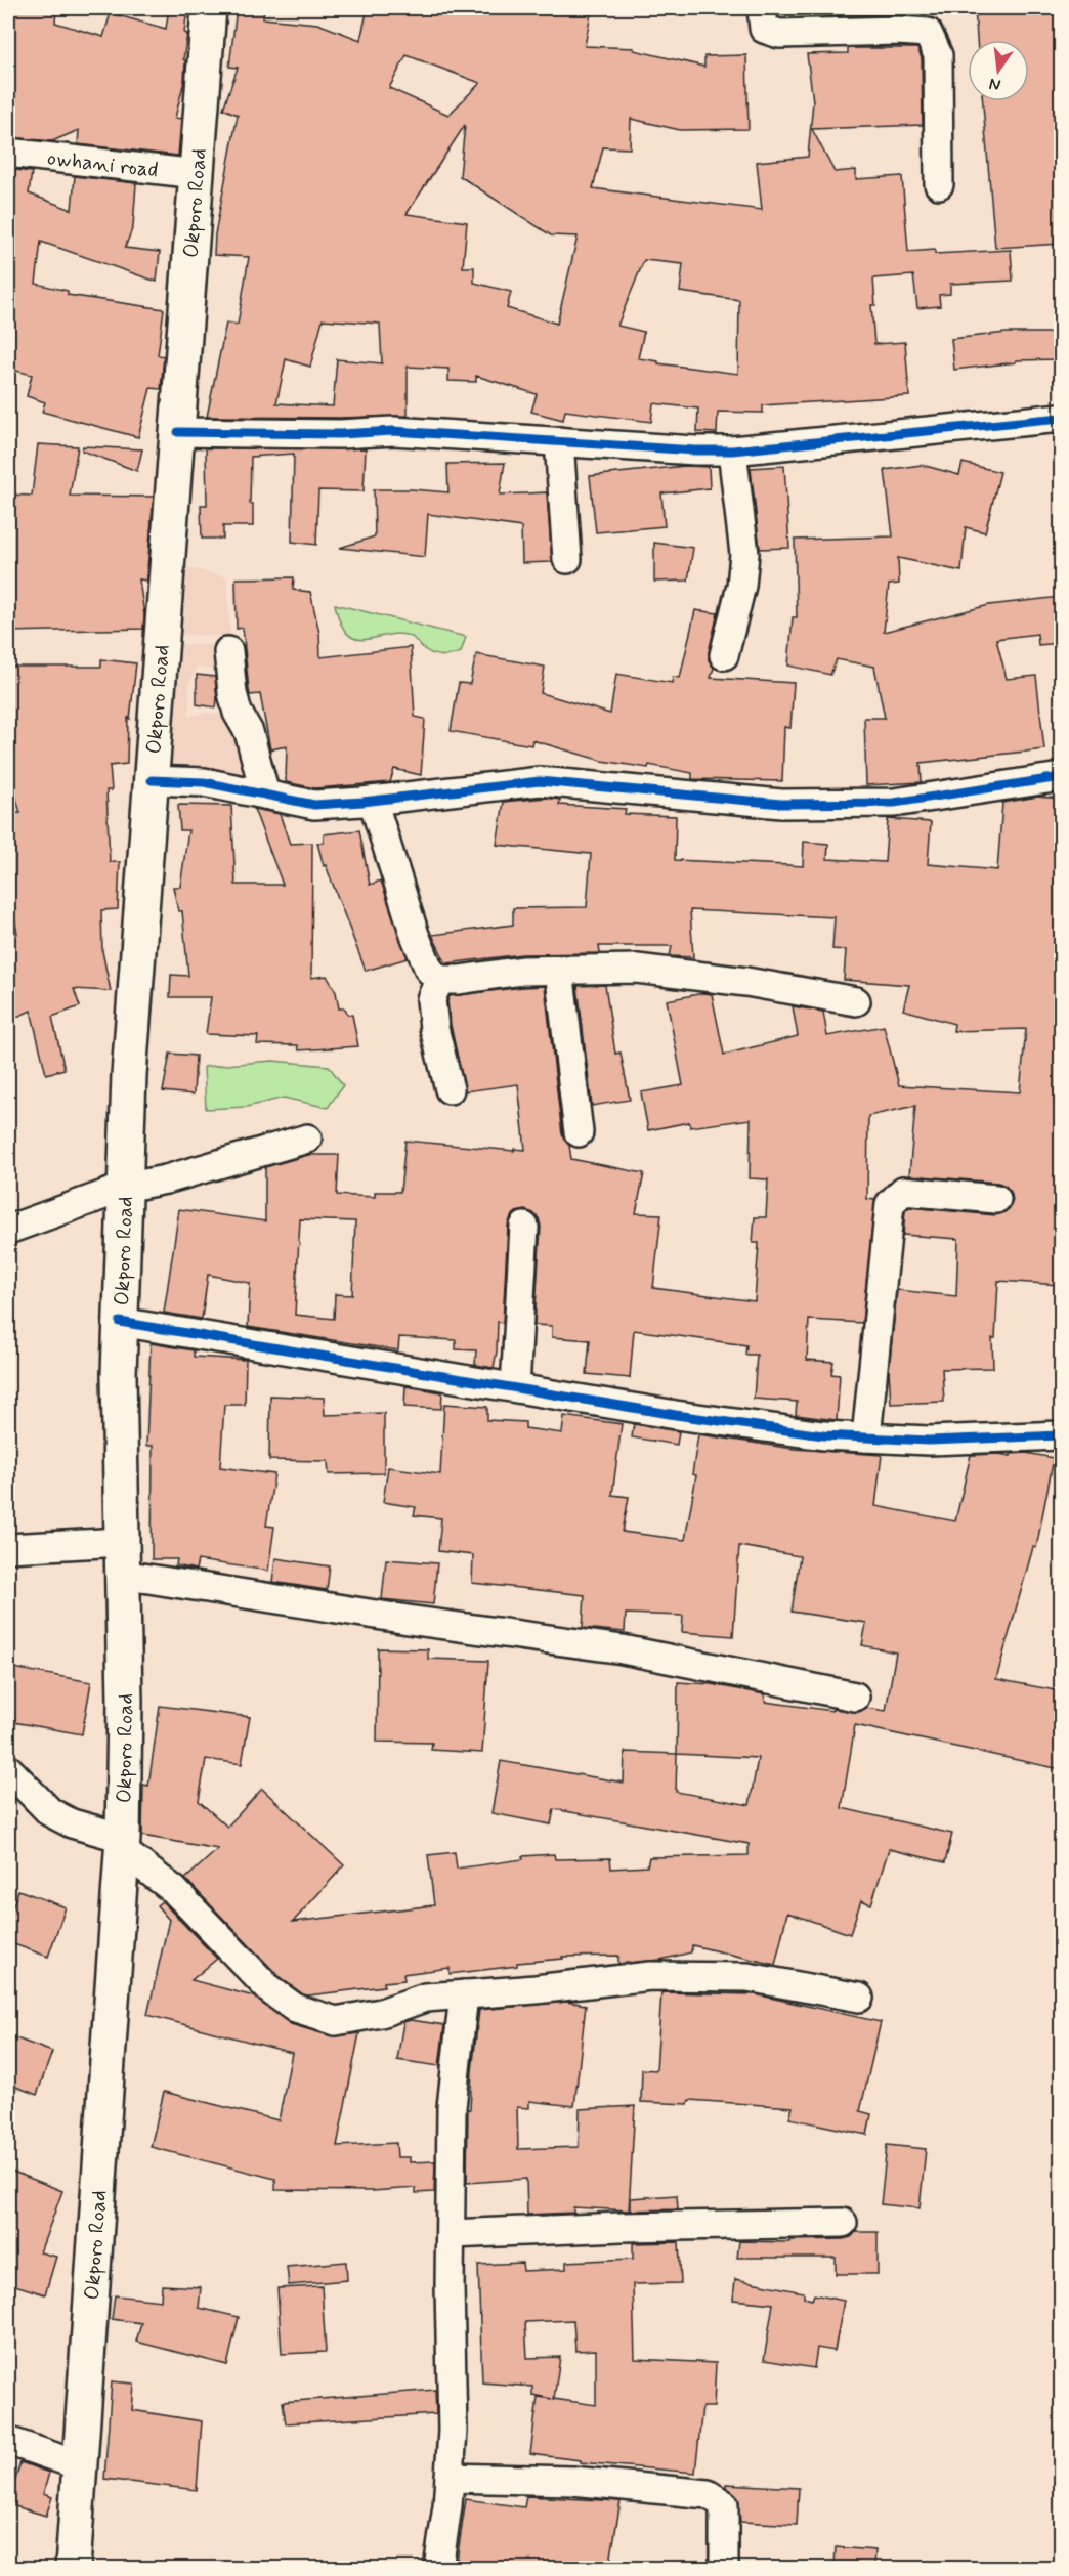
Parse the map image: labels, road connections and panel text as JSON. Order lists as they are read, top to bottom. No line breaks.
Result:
{"streets":{"main road":["Okporo Road"],"street":["owhani road"]},"crossings":[["owhani road","Okporo Road"]],"north":"bottom"}
